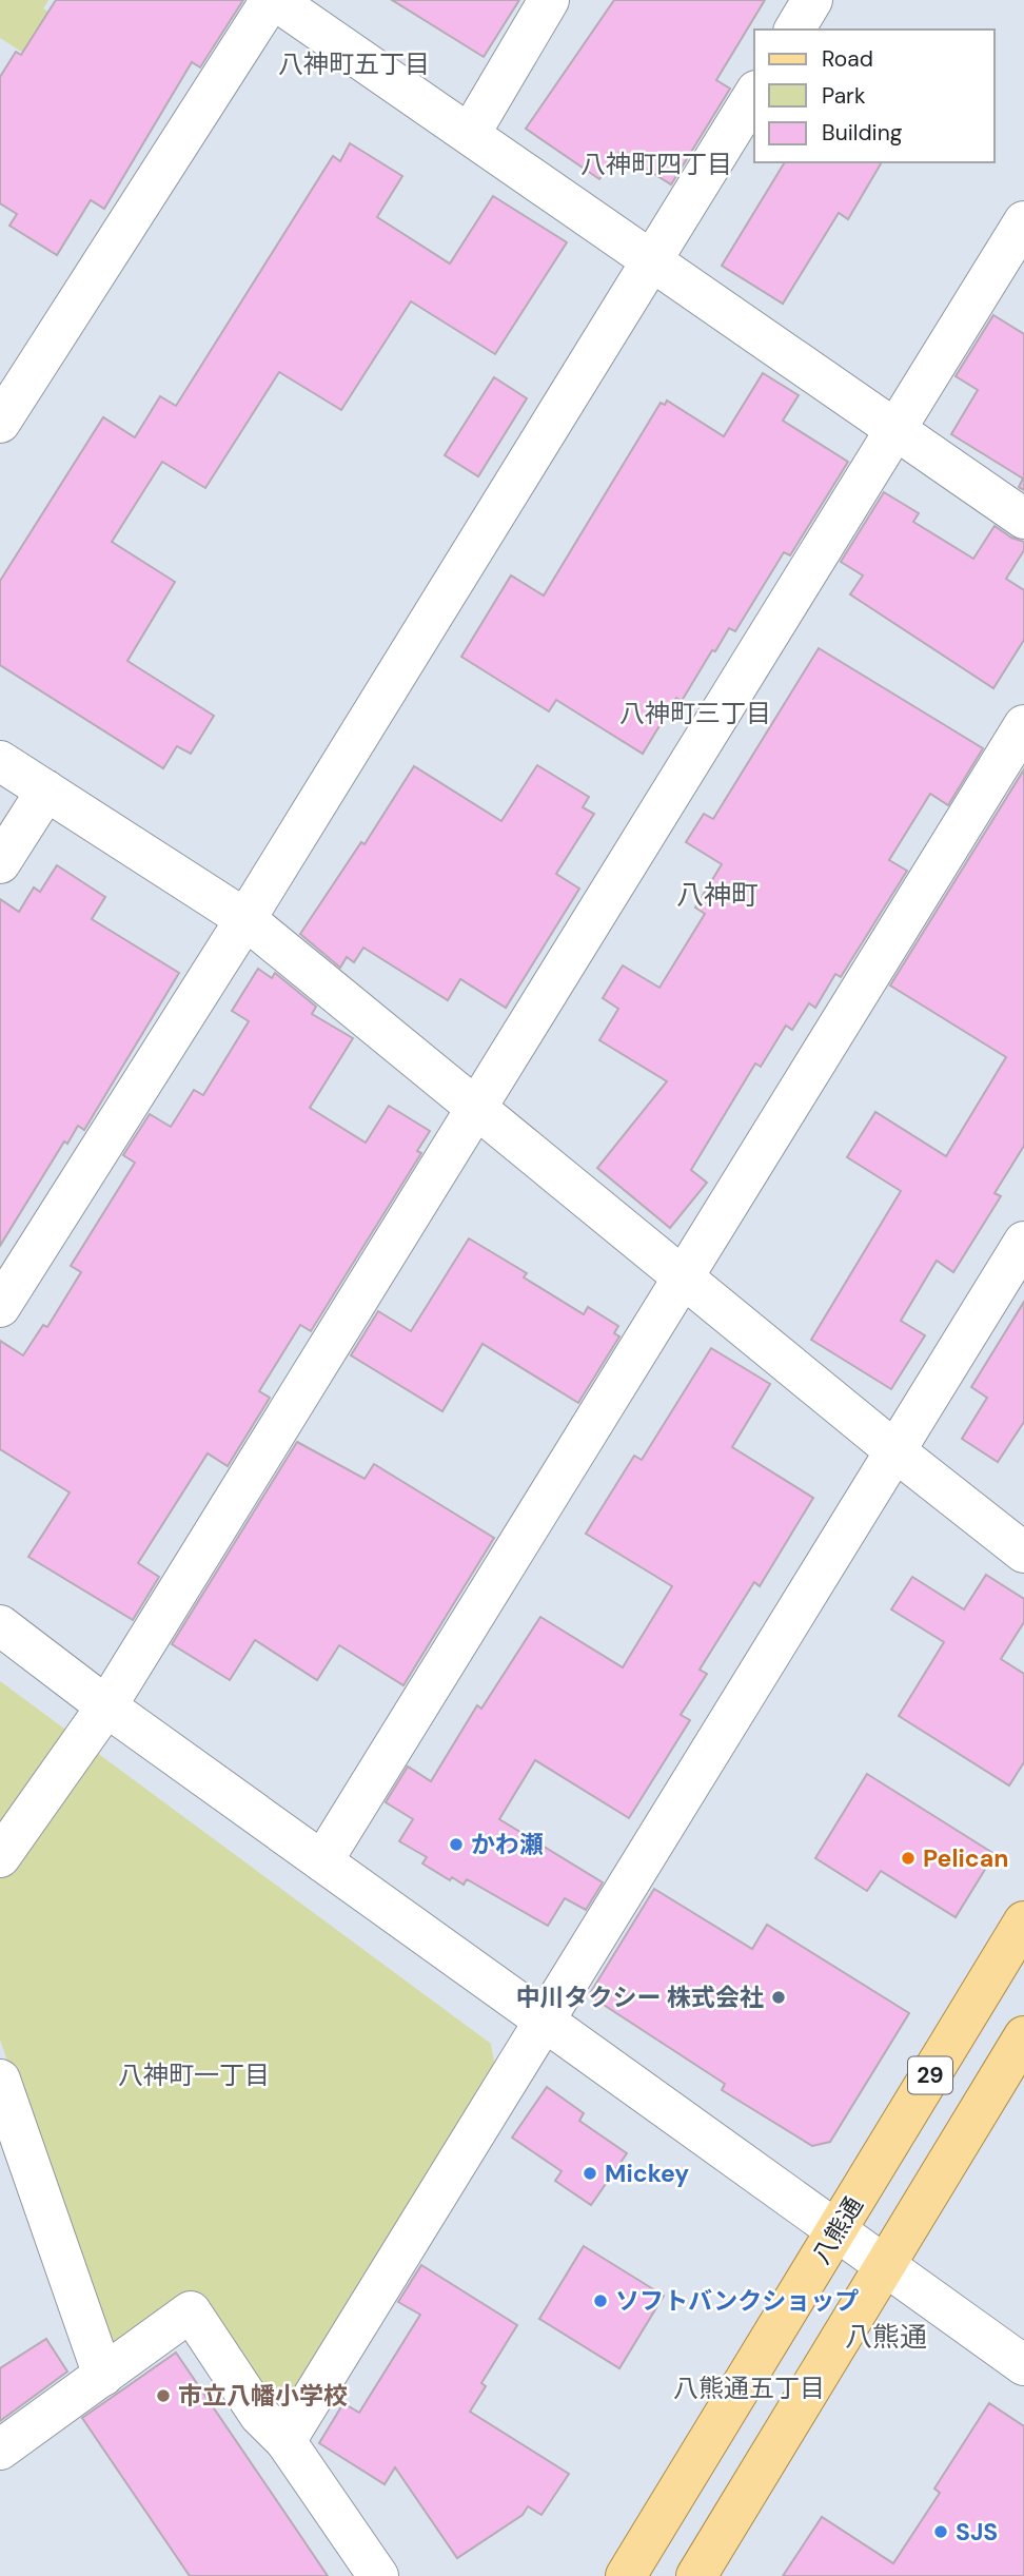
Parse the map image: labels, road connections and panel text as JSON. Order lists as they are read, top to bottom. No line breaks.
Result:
{"streets":{"main road":["29","八熊通"]},"districts":["八神町五丁目","八神町四丁目","八神町三丁目","八神町","八神町一丁目","八熊通","八熊通五丁目"],"places":["かわ瀬","Pelican","中川タクシー 株式会社","Mickey","ソフトバンクショップ","市立八幡小学校","SJS"],"legend":["Road","Park","Building"]}
